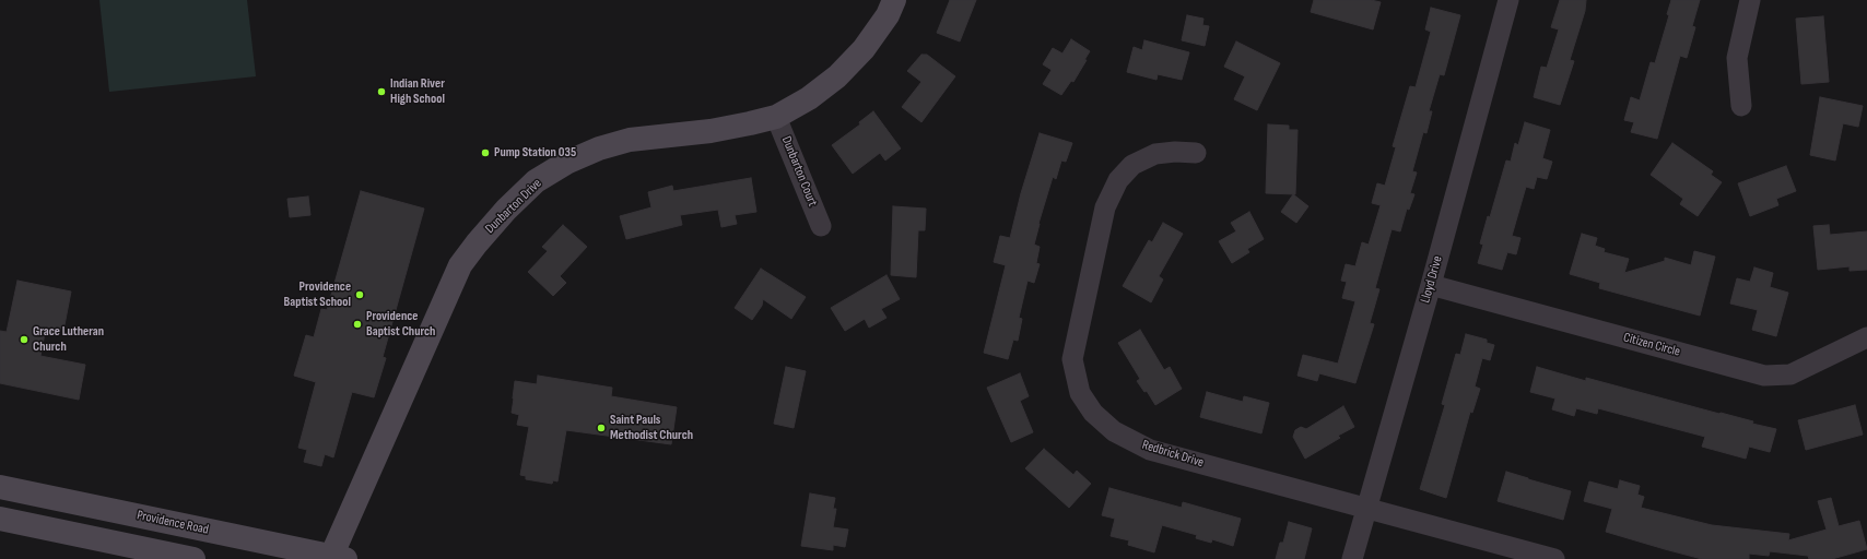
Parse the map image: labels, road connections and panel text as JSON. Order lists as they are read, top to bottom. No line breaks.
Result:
{"streets":{"street":["Dunbarton Court","Dunbarton Drive","Lloyd Drive","Citizen Circle","Redbrick Drive","Providence Road"]},"crossings":[["Dunbarton Court","Dunbarton Drive"],["Dunbarton Drive","Providence Road"],["Lloyd Drive","Citizen Circle"],["Lloyd Drive","Redbrick Drive"]],"places":["Indian River High School","Pump Station 035","Providence Baptist School","Providence Baptist Church","Grace Lutheran Church","Saint Pauls Methodist Church"]}
